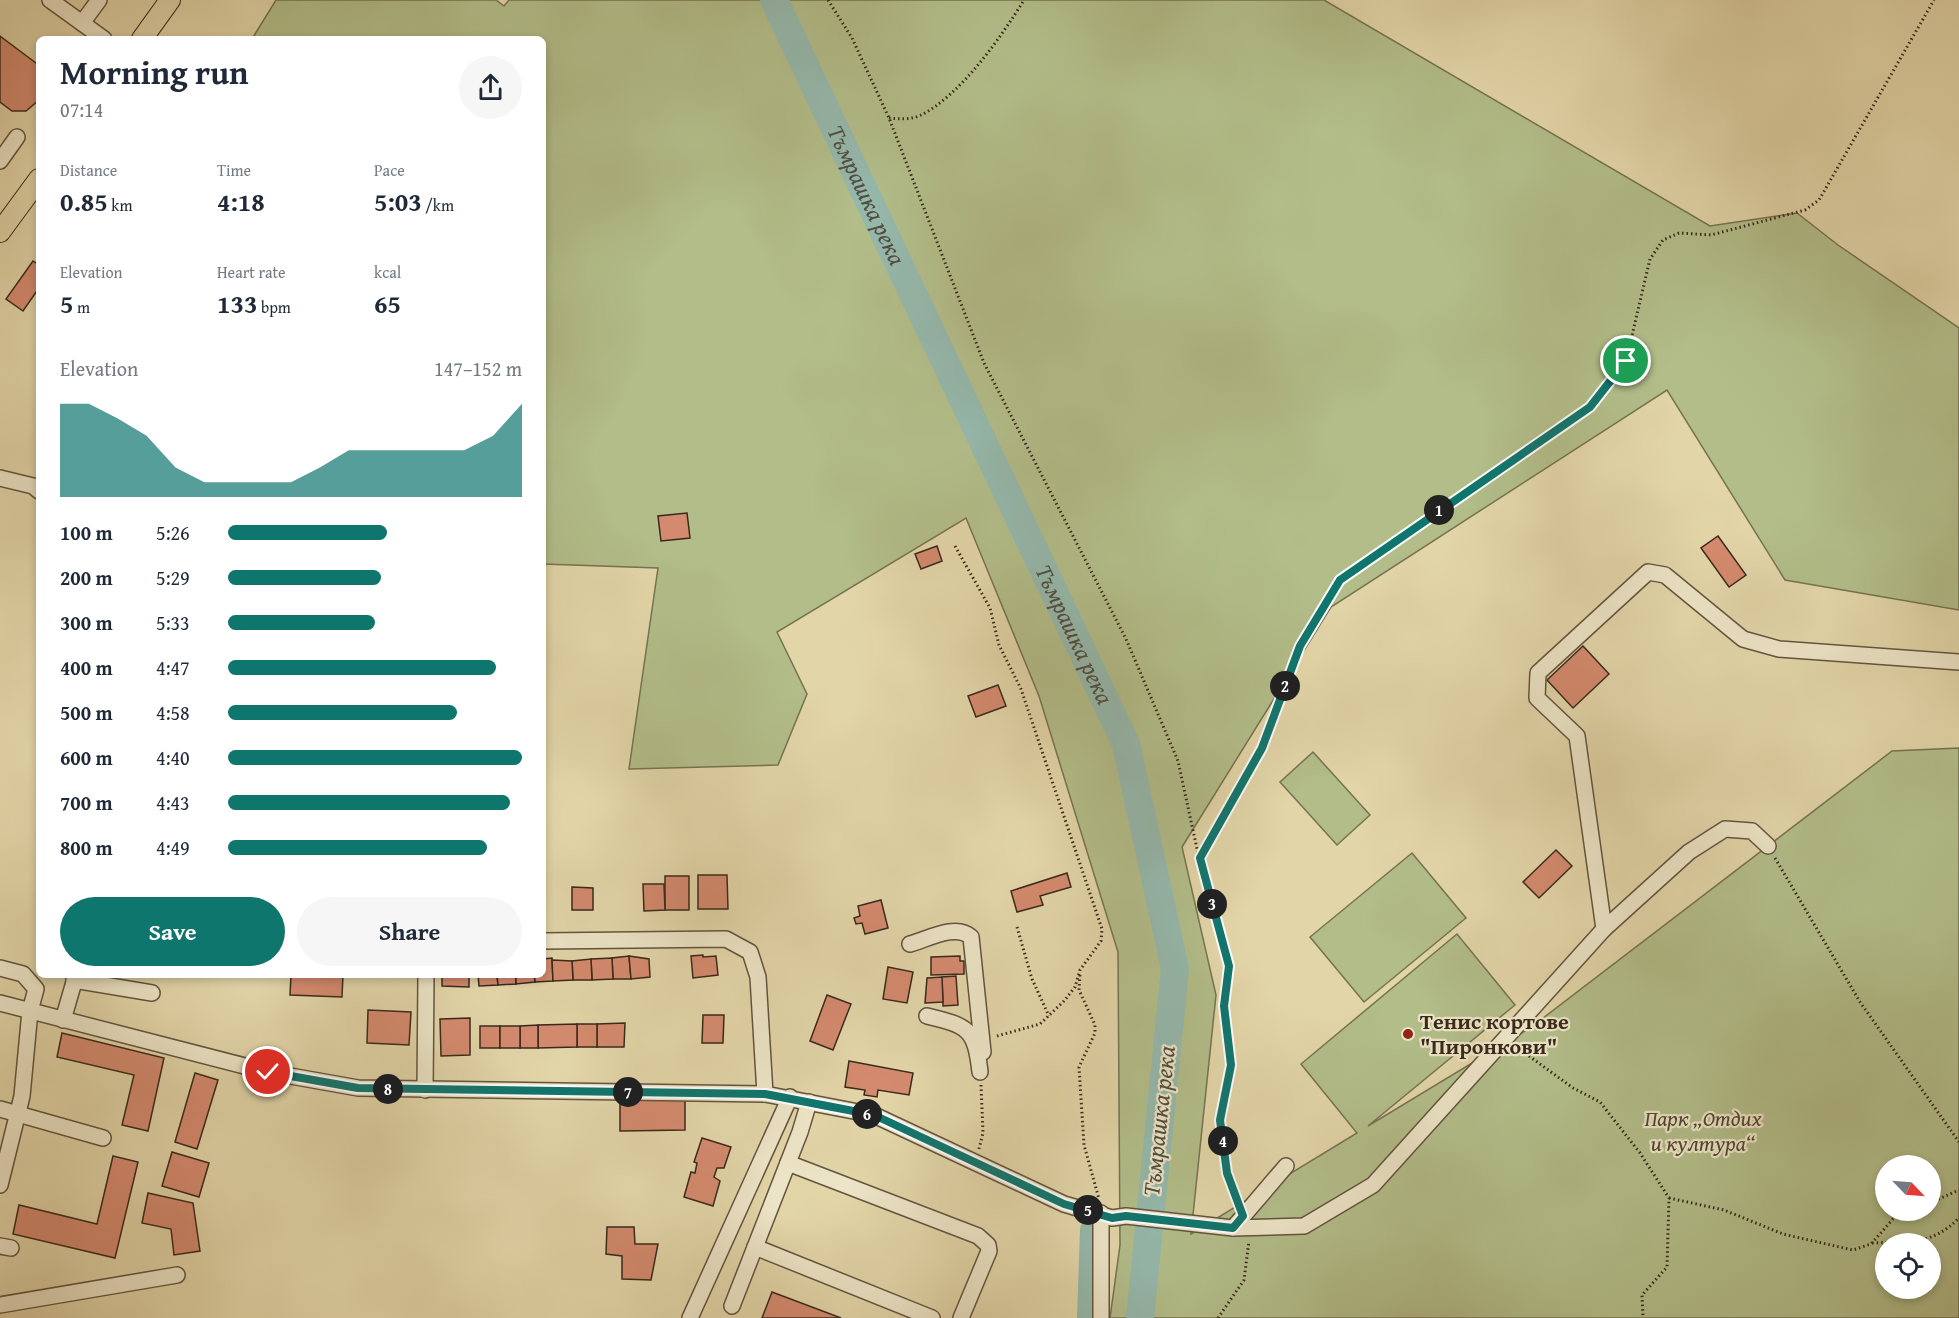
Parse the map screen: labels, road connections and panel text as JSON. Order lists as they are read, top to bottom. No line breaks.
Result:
{"water":["Тъмрашка река"],"parks":["Парк „Отдих и култура“"],"places":["Тенис кортове \"Пиронкови\""],"north":"bottom right","page":{"heading":["Morning run","07:14"],"stats":[["Distance","0.85 km"],["Time","4:18"],["Pace","5:03 /km"],["Elevation","5 m"],["Heart rate","133 bpm"],["kcal","65"]],"chart":["Elevation","147–152 m"],"pins":["1","2","3","8","7","6","4","5"],"list":[{"name":"100 m","note":"5:26"},{"name":"200 m","note":"5:29"},{"name":"300 m","note":"5:33"},{"name":"400 m","note":"4:47"},{"name":"500 m","note":"4:58"},{"name":"600 m","note":"4:40"},{"name":"700 m","note":"4:43"},{"name":"800 m","note":"4:49"}],"buttons":["Save","Share"]}}
